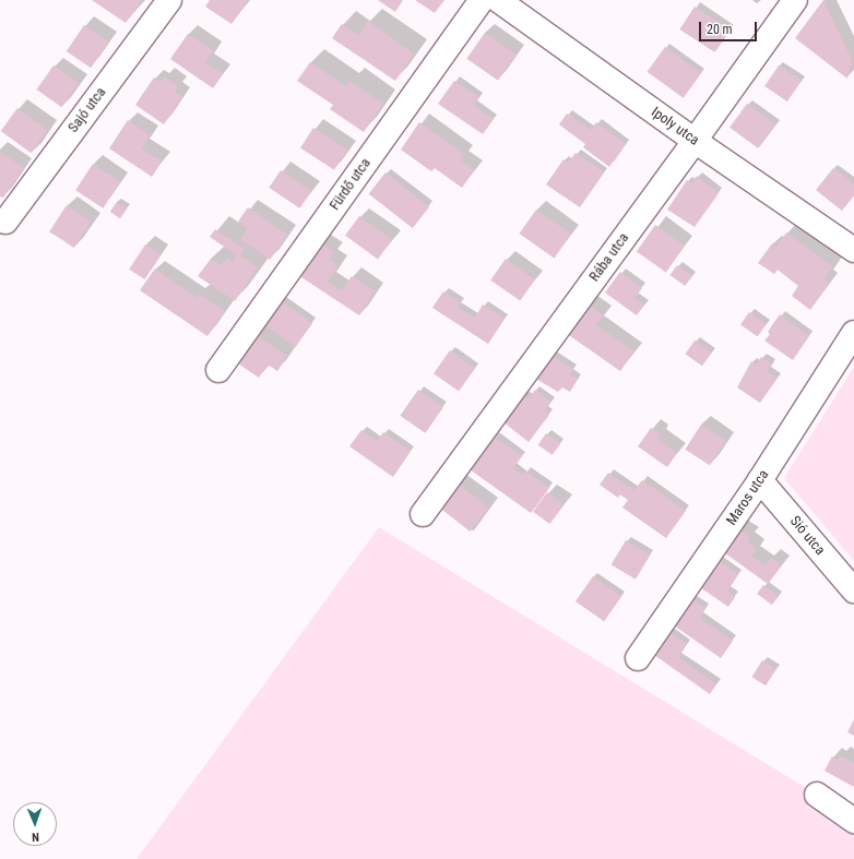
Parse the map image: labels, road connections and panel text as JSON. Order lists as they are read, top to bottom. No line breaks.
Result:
{"streets":{"street":["Sajó utca","Ipoly utca","Fürdő utca","Rába utca","Maros utca","Sió utca"]},"crossings":[["Ipoly utca","Rába utca"],["Maros utca","Sió utca"]],"scale_bar":"20 m","north":"bottom"}
